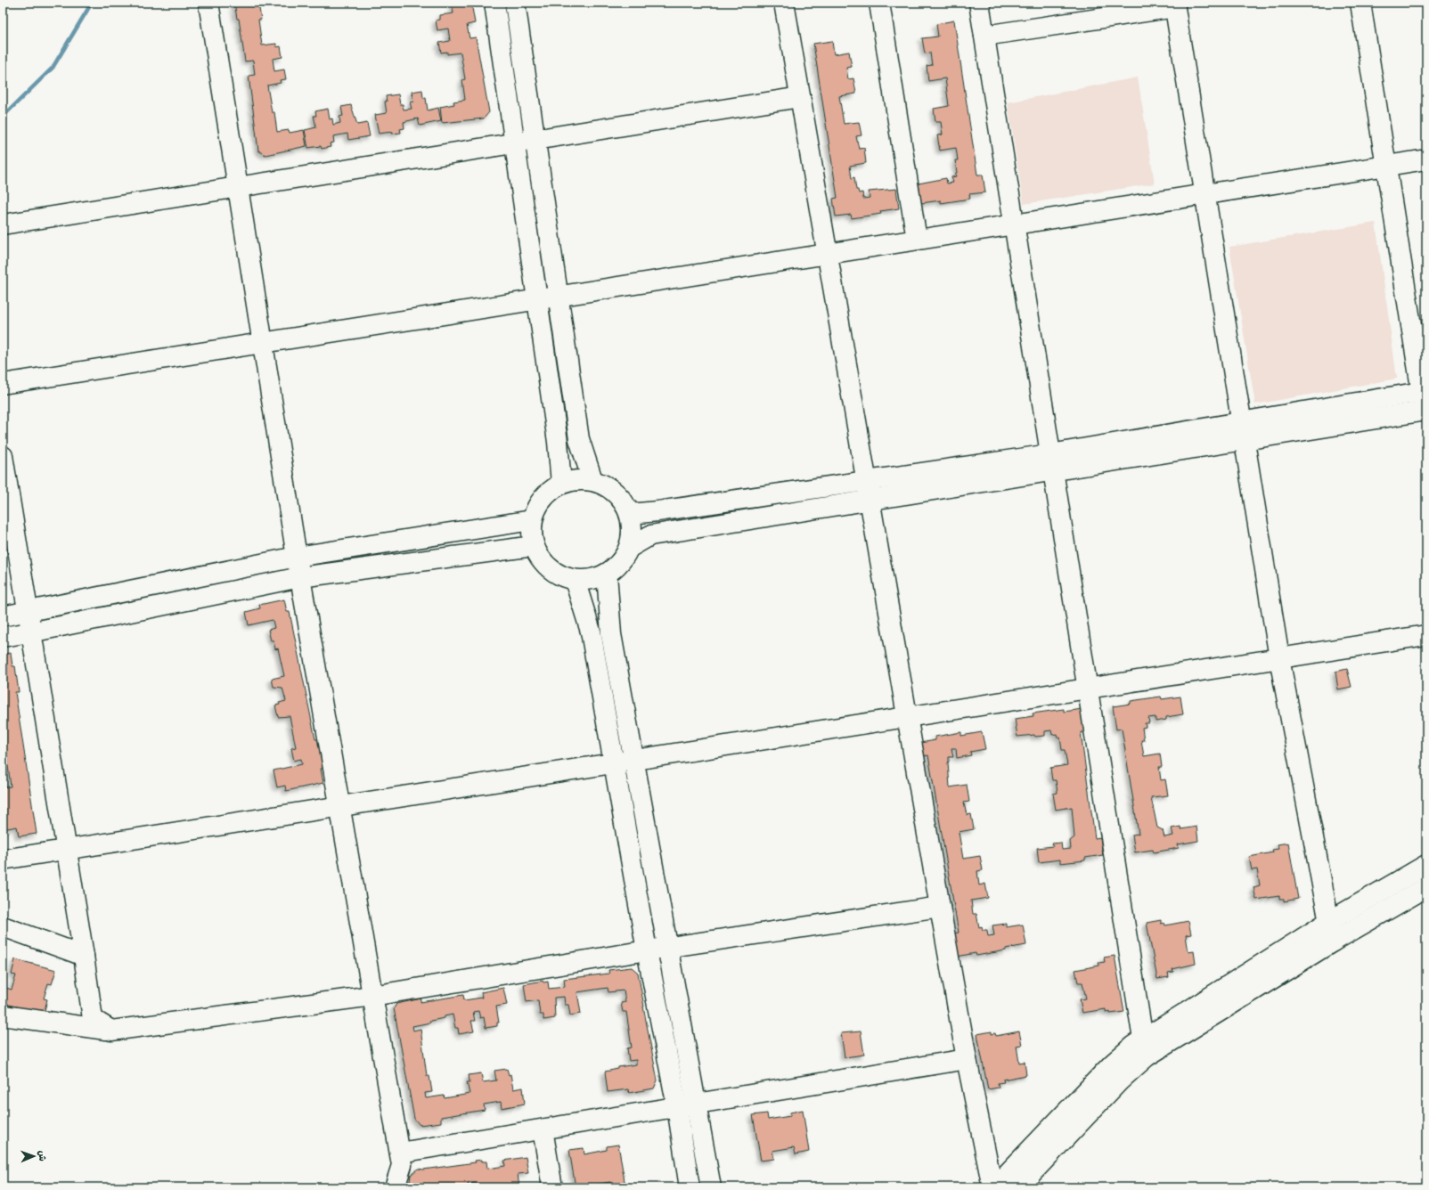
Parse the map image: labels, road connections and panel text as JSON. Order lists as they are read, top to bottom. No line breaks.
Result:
{"north":"right"}
